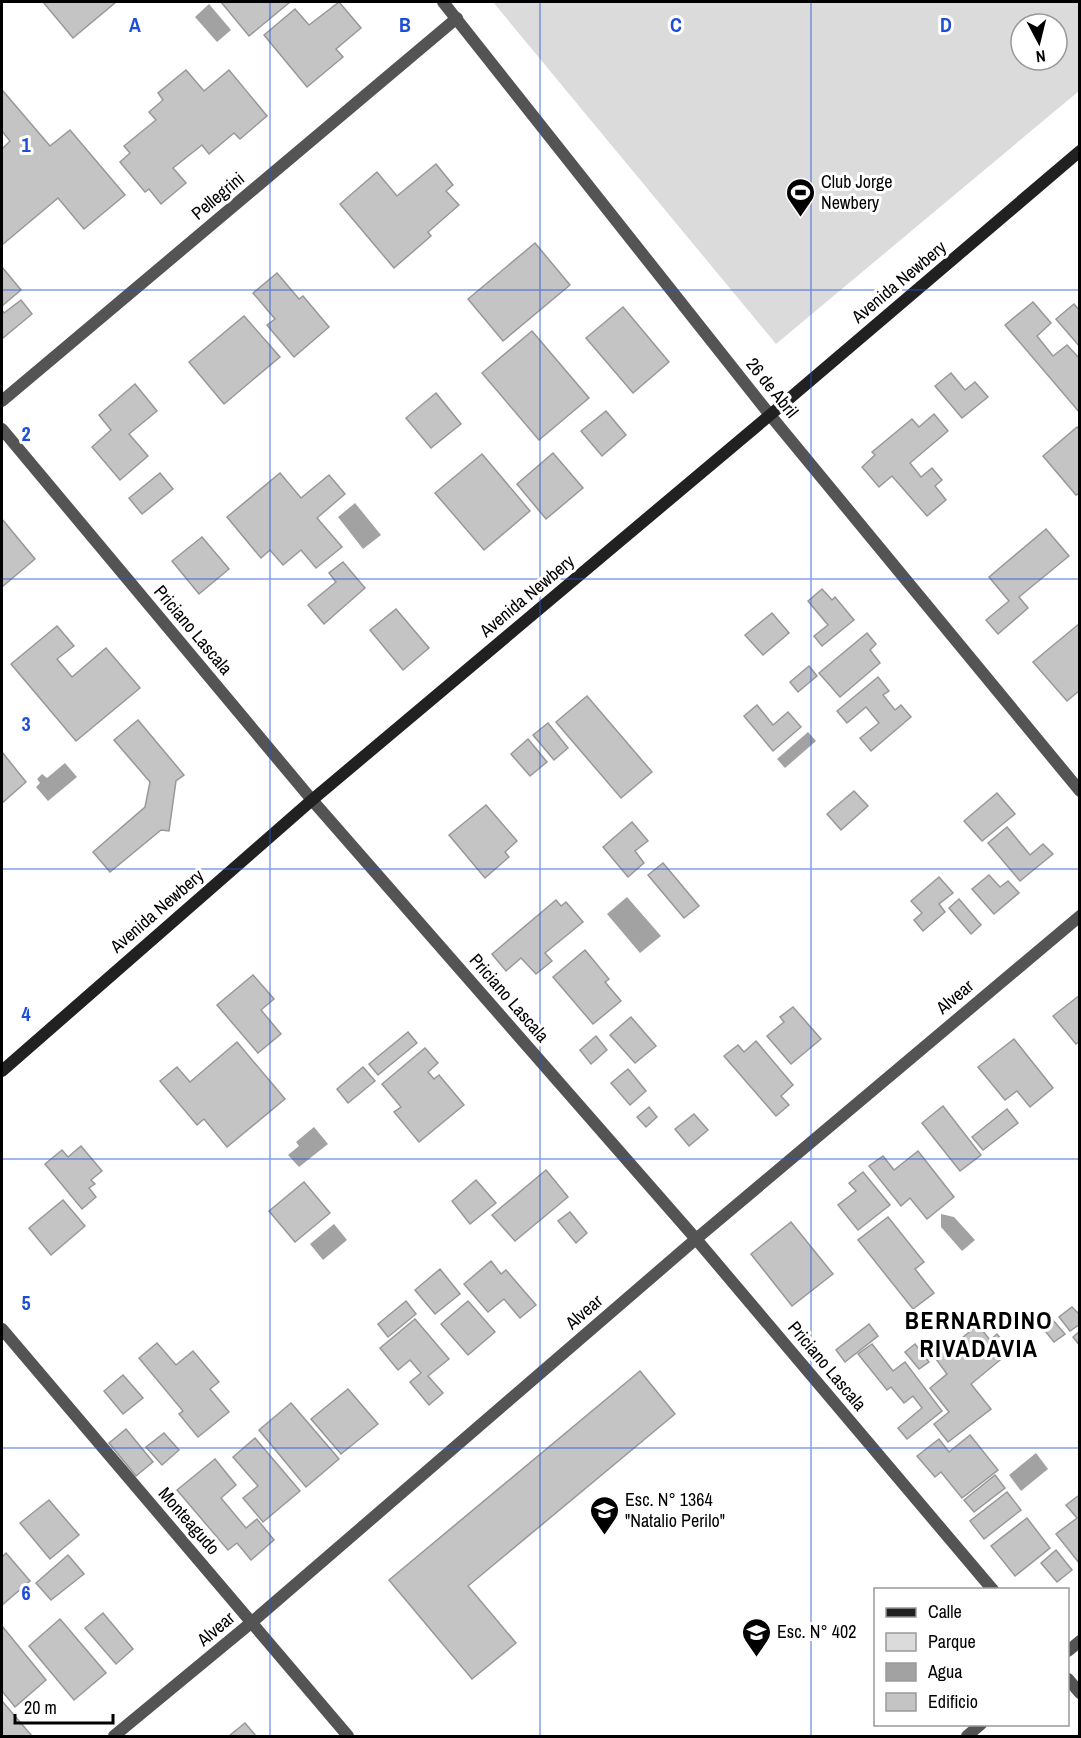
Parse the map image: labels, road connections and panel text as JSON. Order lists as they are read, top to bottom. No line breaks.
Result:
{"streets":{"main road":["Avenida Newbery"],"street":["Pellegrini","26 de Abril","Priciano Lascala","Alvear","Monteagudo"]},"crossings":[["Pellegrini","26 de Abril"],["Avenida Newbery","26 de Abril"],["Avenida Newbery","Priciano Lascala"],["Priciano Lascala","Alvear"],["Alvear","Monteagudo"]],"districts":["BERNARDINO RIVADAVIA"],"places":{"sports":["Club Jorge Newbery"],"school or university":["Esc. N° 1364 \"Natalio Perilo\"","Esc. N° 402"]},"legend":["Calle","Parque","Agua","Edificio"],"scale_bar":"20 m","north":"bottom","grid":{"columns":["A","B","C","D"],"rows":["1","2","3","4","5","6"]}}
